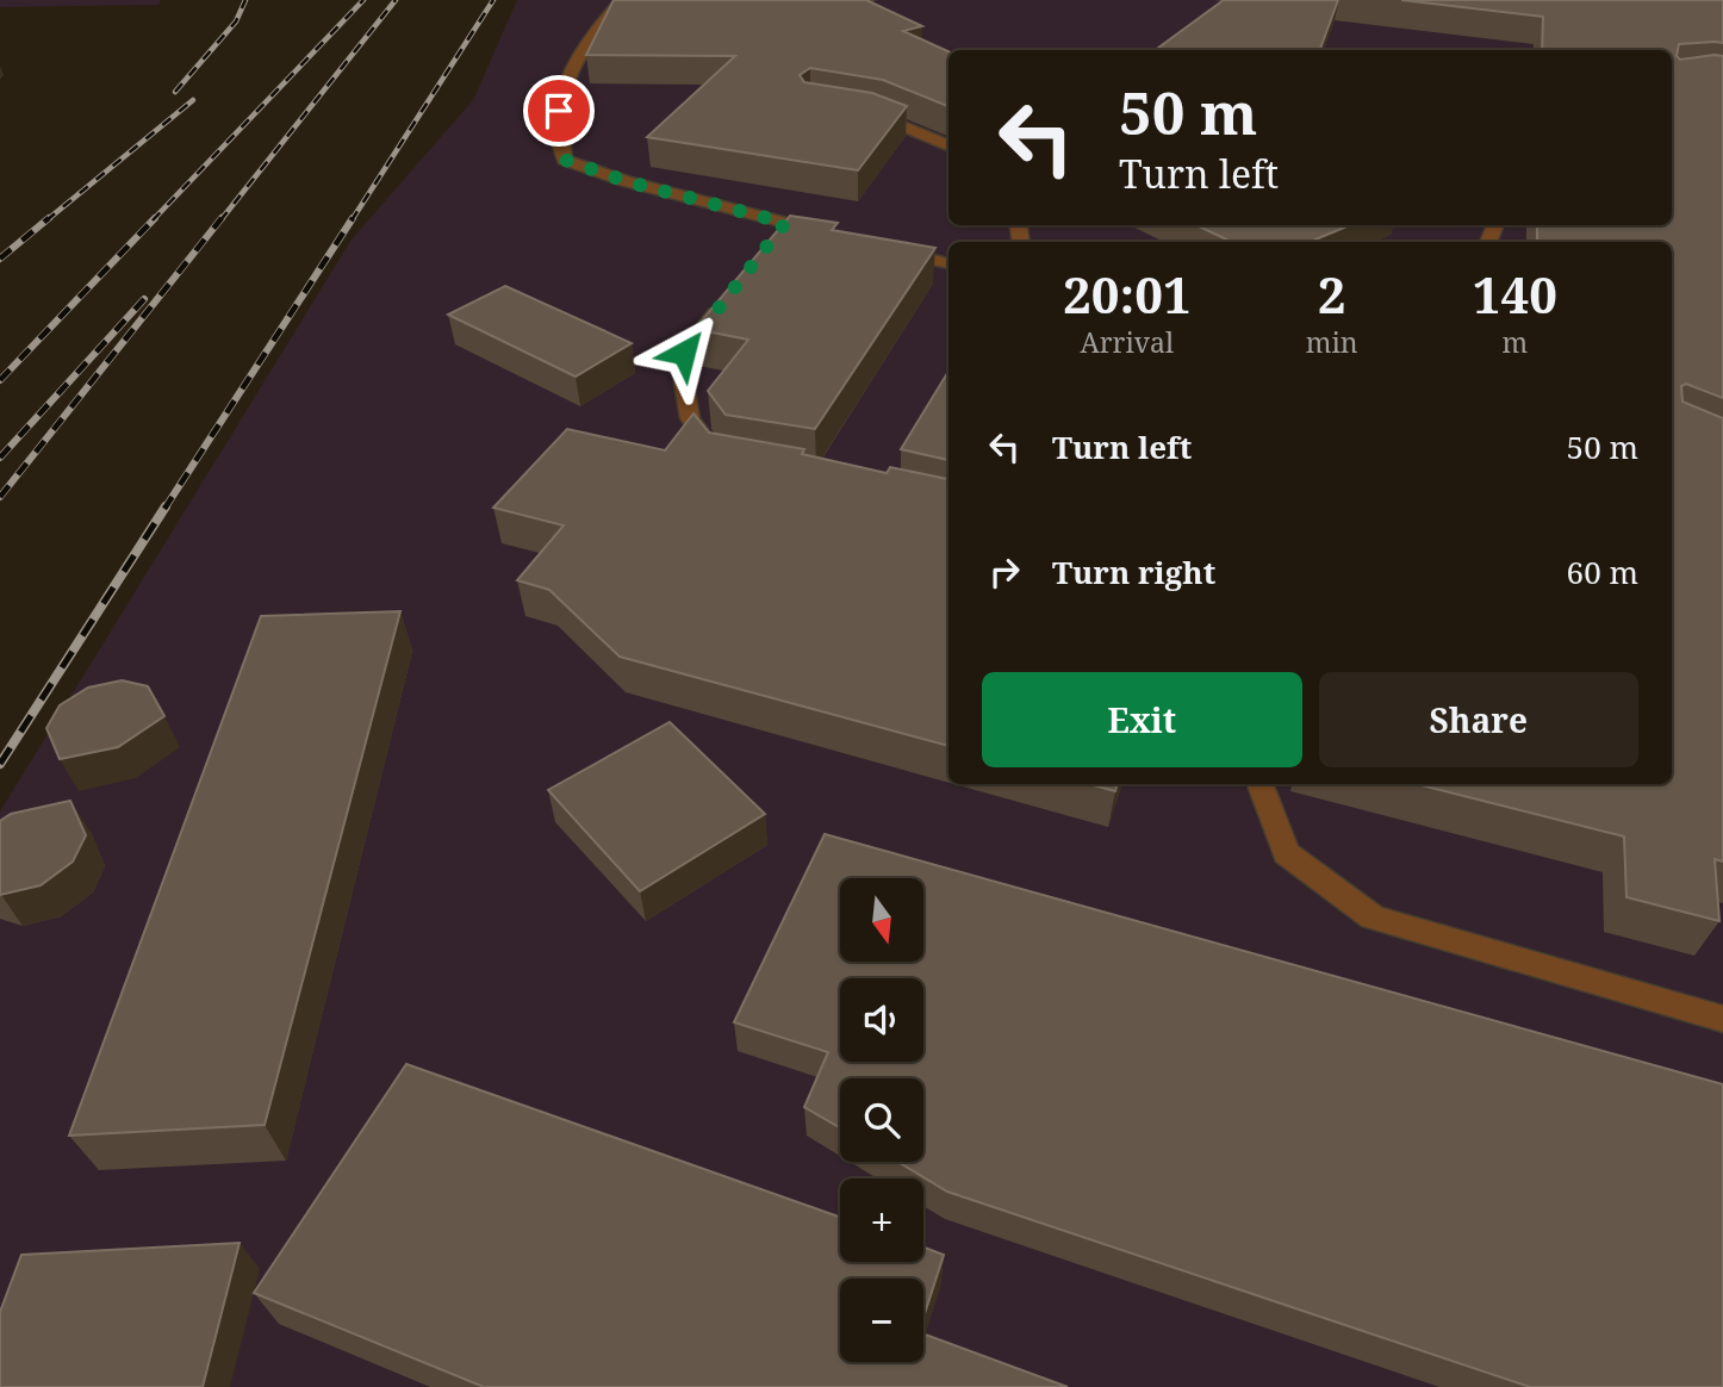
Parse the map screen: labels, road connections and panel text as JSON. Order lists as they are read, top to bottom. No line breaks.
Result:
{"north":"bottom","page":{"turn":["50 m","Turn left"],"eta":["20:01","Arrival","2","min","140","m"],"list":[{"name":"Turn left","value":"50 m"},{"name":"Turn right","value":"60 m"}],"buttons":["Exit","Share"],"map_buttons":["+","−"]}}
